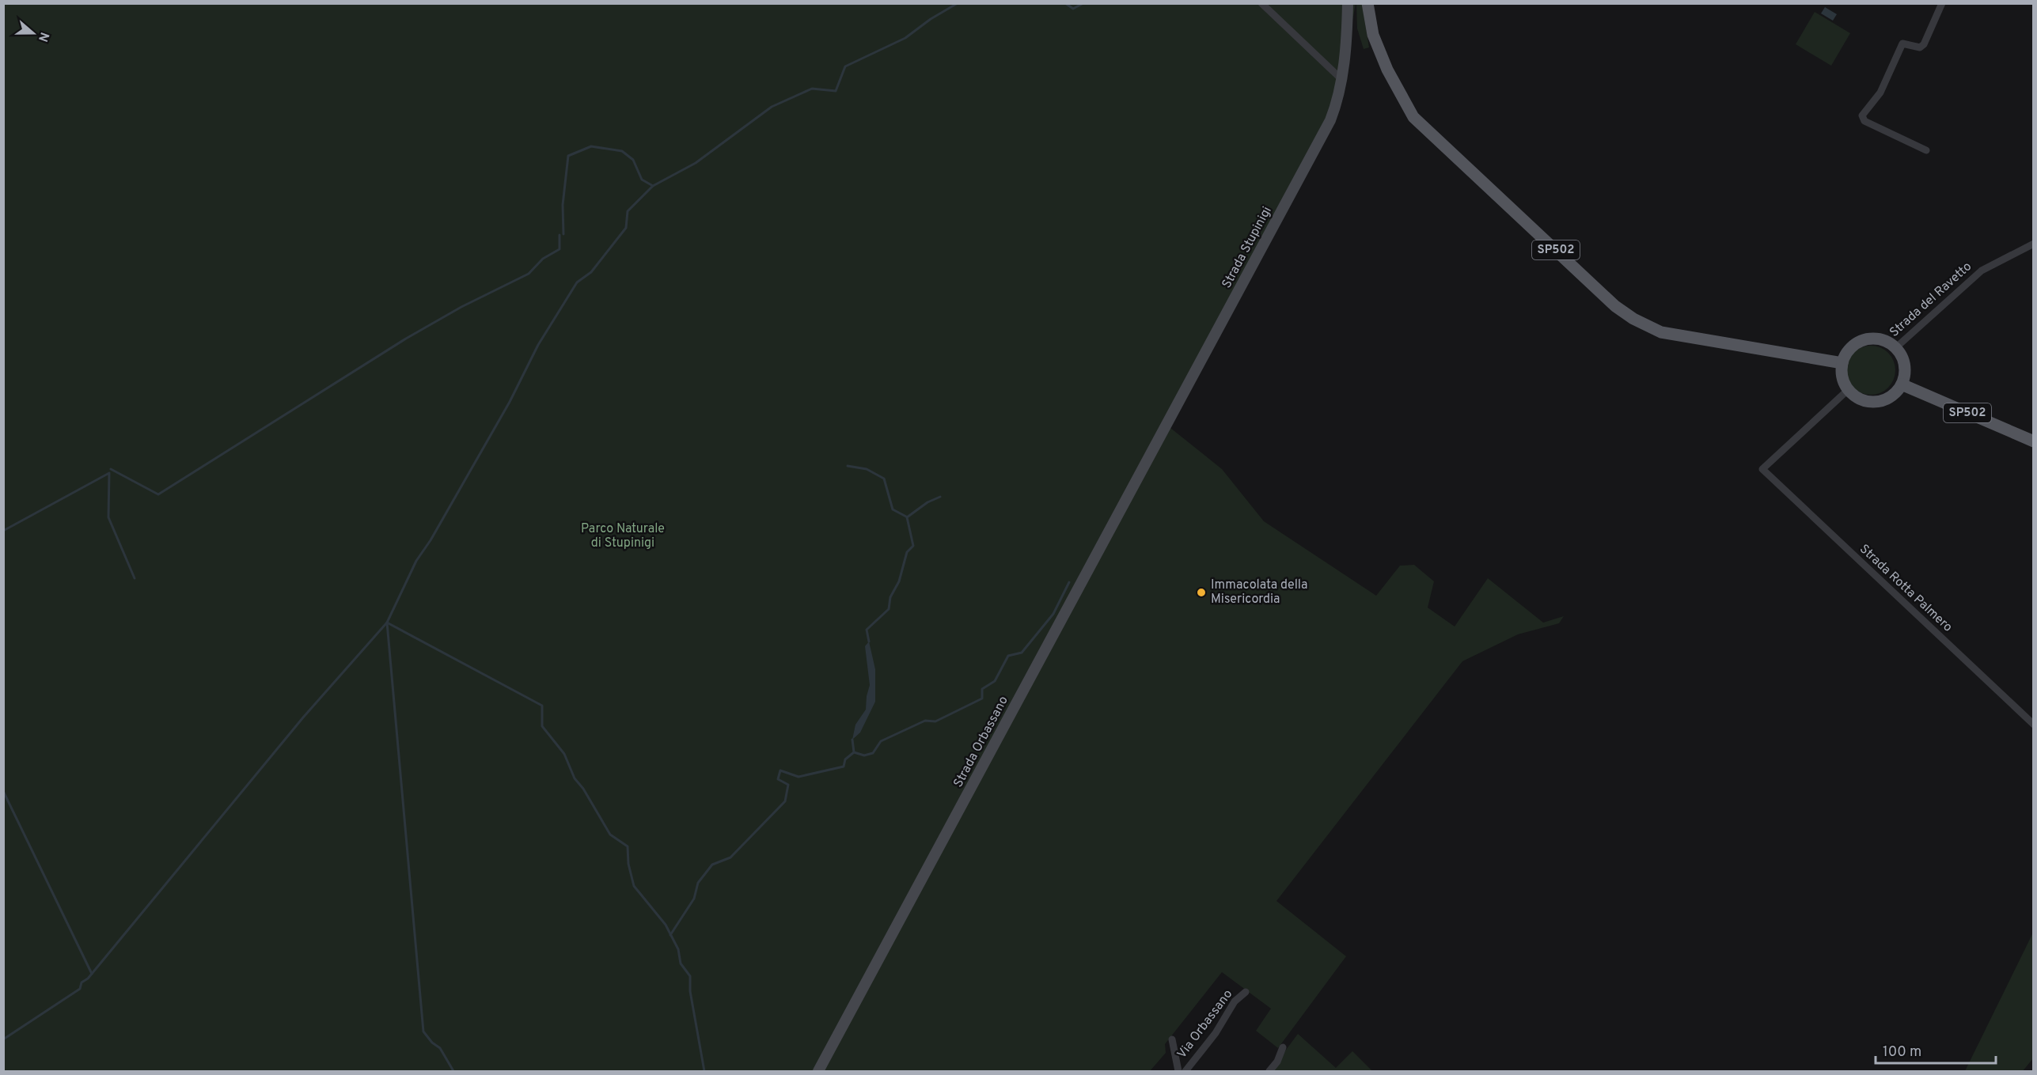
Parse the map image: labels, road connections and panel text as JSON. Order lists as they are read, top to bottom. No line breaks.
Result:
{"streets":{"main road":["Strada Stupinigi","SP502","Strada Orbassano"],"street":["Strada del Ravetto","Strada Rotta Palmero","Via Orbassano"]},"crossings":[["Strada Stupinigi","Strada Orbassano"],["SP502","Strada del Ravetto"],["SP502","Strada Rotta Palmero"],["Strada del Ravetto","Strada Rotta Palmero"]],"parks":["Parco Naturale di Stupinigi"],"places":["Immacolata della Misericordia"],"scale_bar":"100 m","north":"right"}
